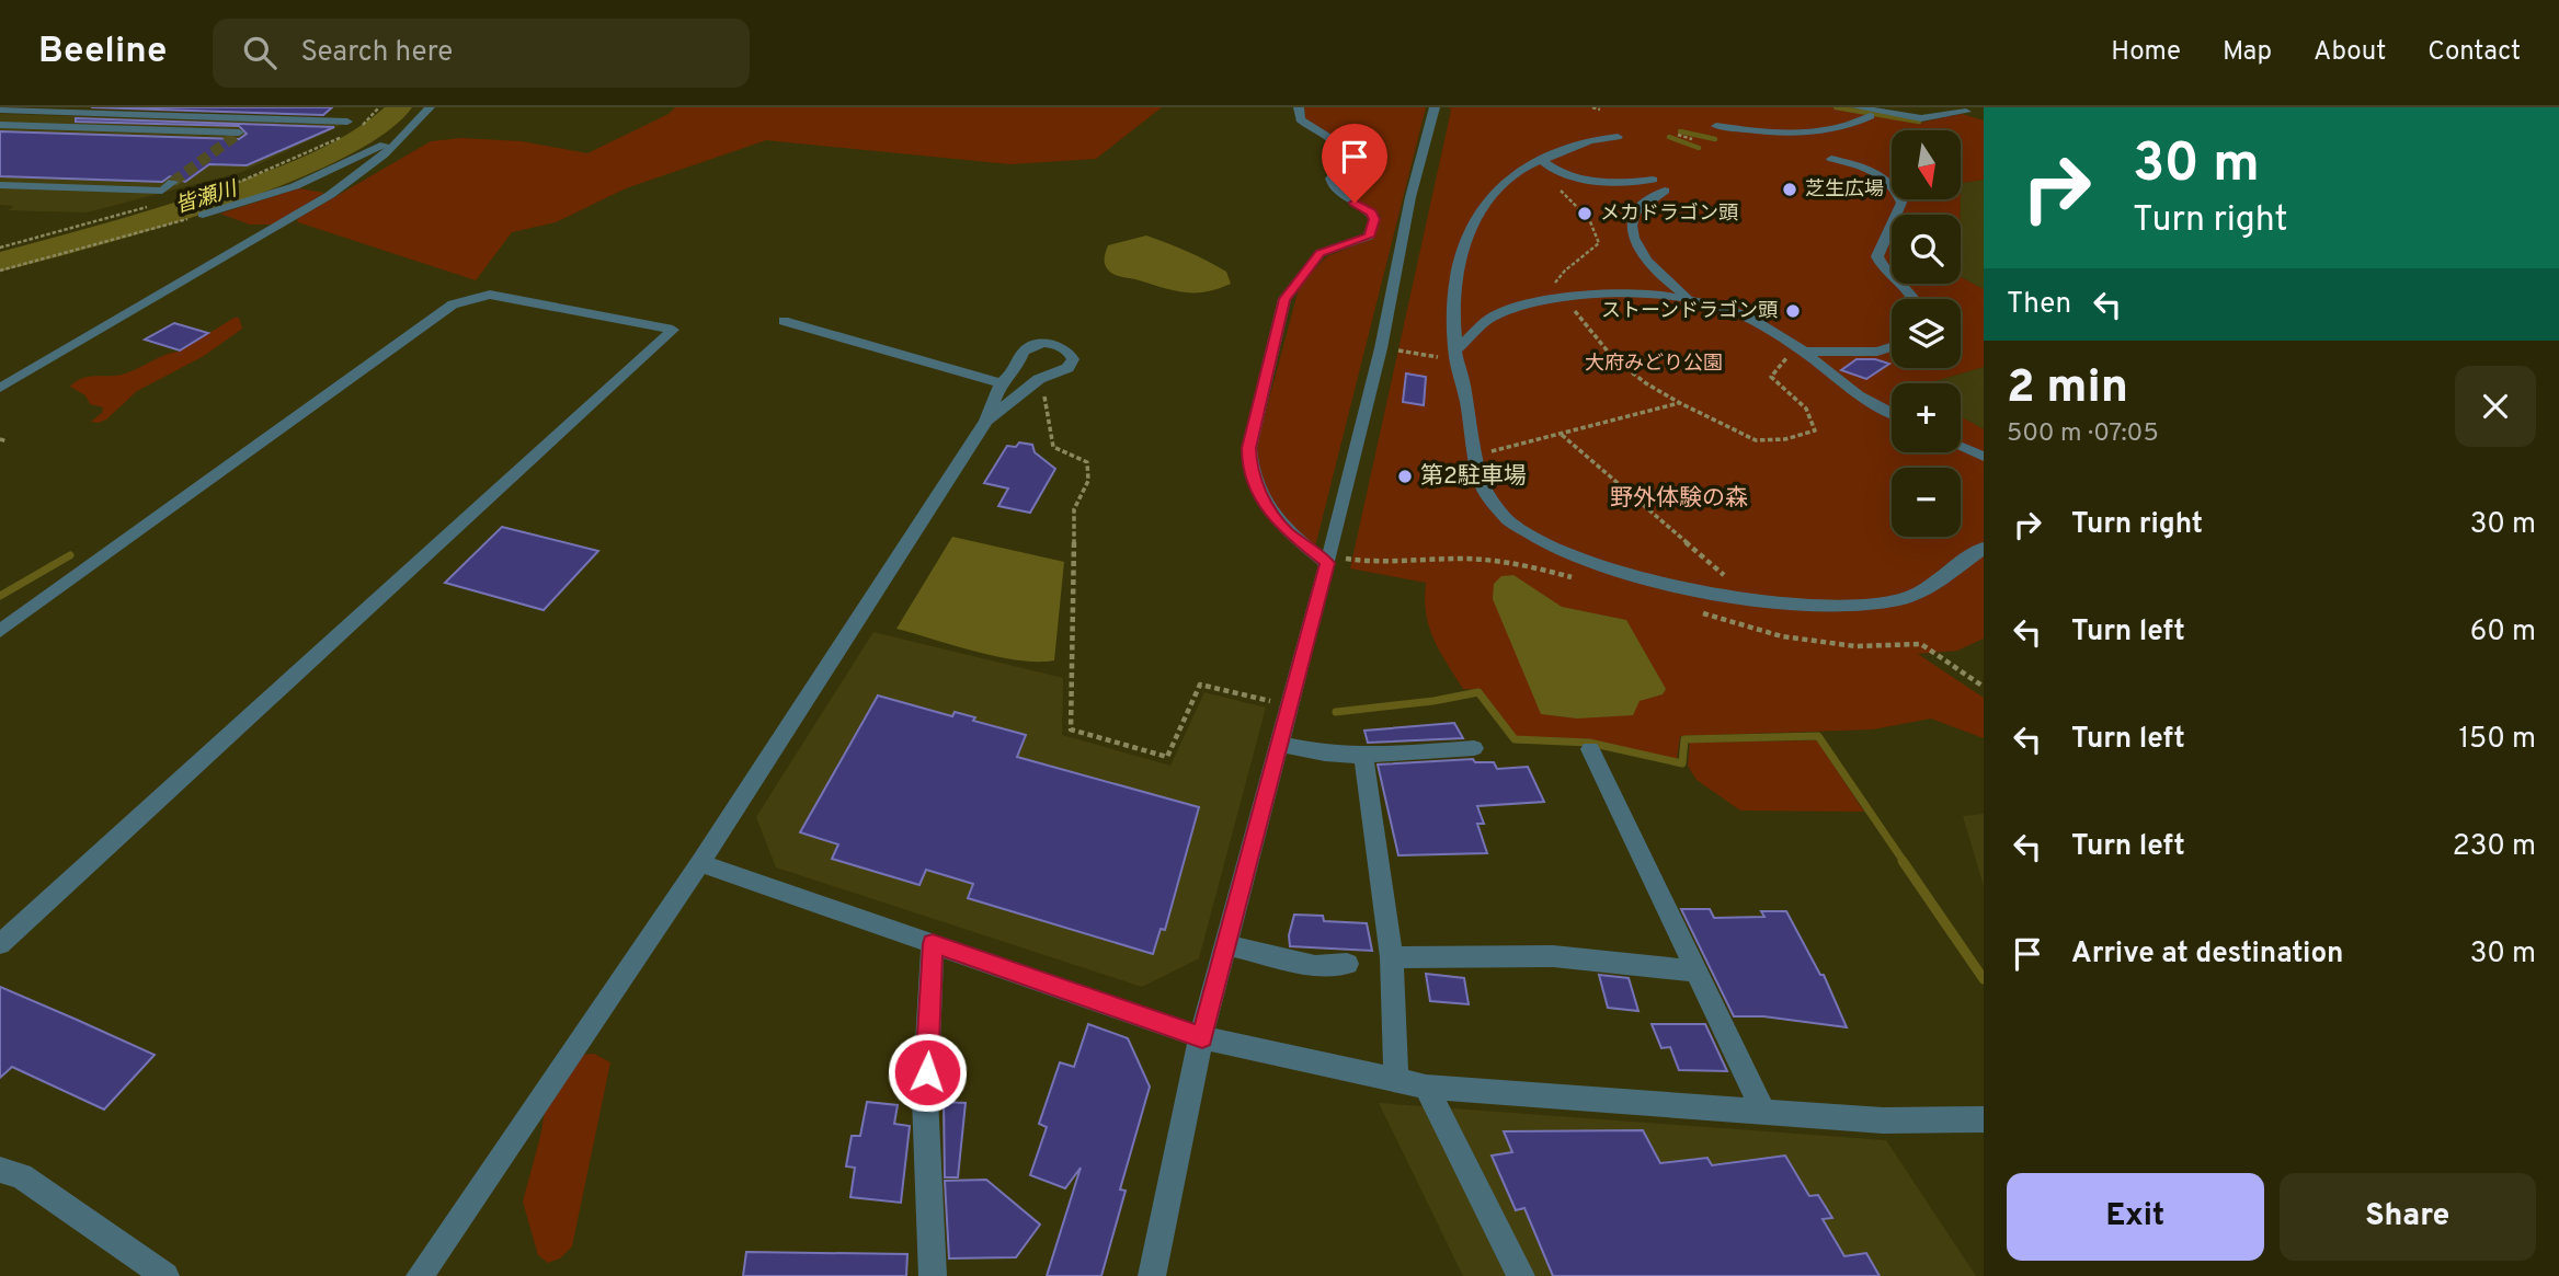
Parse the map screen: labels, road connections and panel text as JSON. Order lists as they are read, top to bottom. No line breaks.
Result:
{"water":["皆瀬川"],"parks":["大府みどり公園","野外体験の森"],"places":["芝生広場","メカドラゴン頭","ストーンドラゴン頭","第2駐車場"],"north":"bottom","page":{"header":"Beeline","search":"Search here","nav":["Home","Map","About","Contact"],"turn":["30 m","Turn right"],"map_buttons":["+","−"],"then":"Then","heading":["2 min","500 m · 07:05"],"list":[{"name":"Turn right","value":"30 m"},{"name":"Turn left","value":"60 m"},{"name":"Turn left","value":"150 m"},{"name":"Turn left","value":"230 m"},{"name":"Arrive at destination","value":"30 m"}],"buttons":["Exit","Share"]}}
